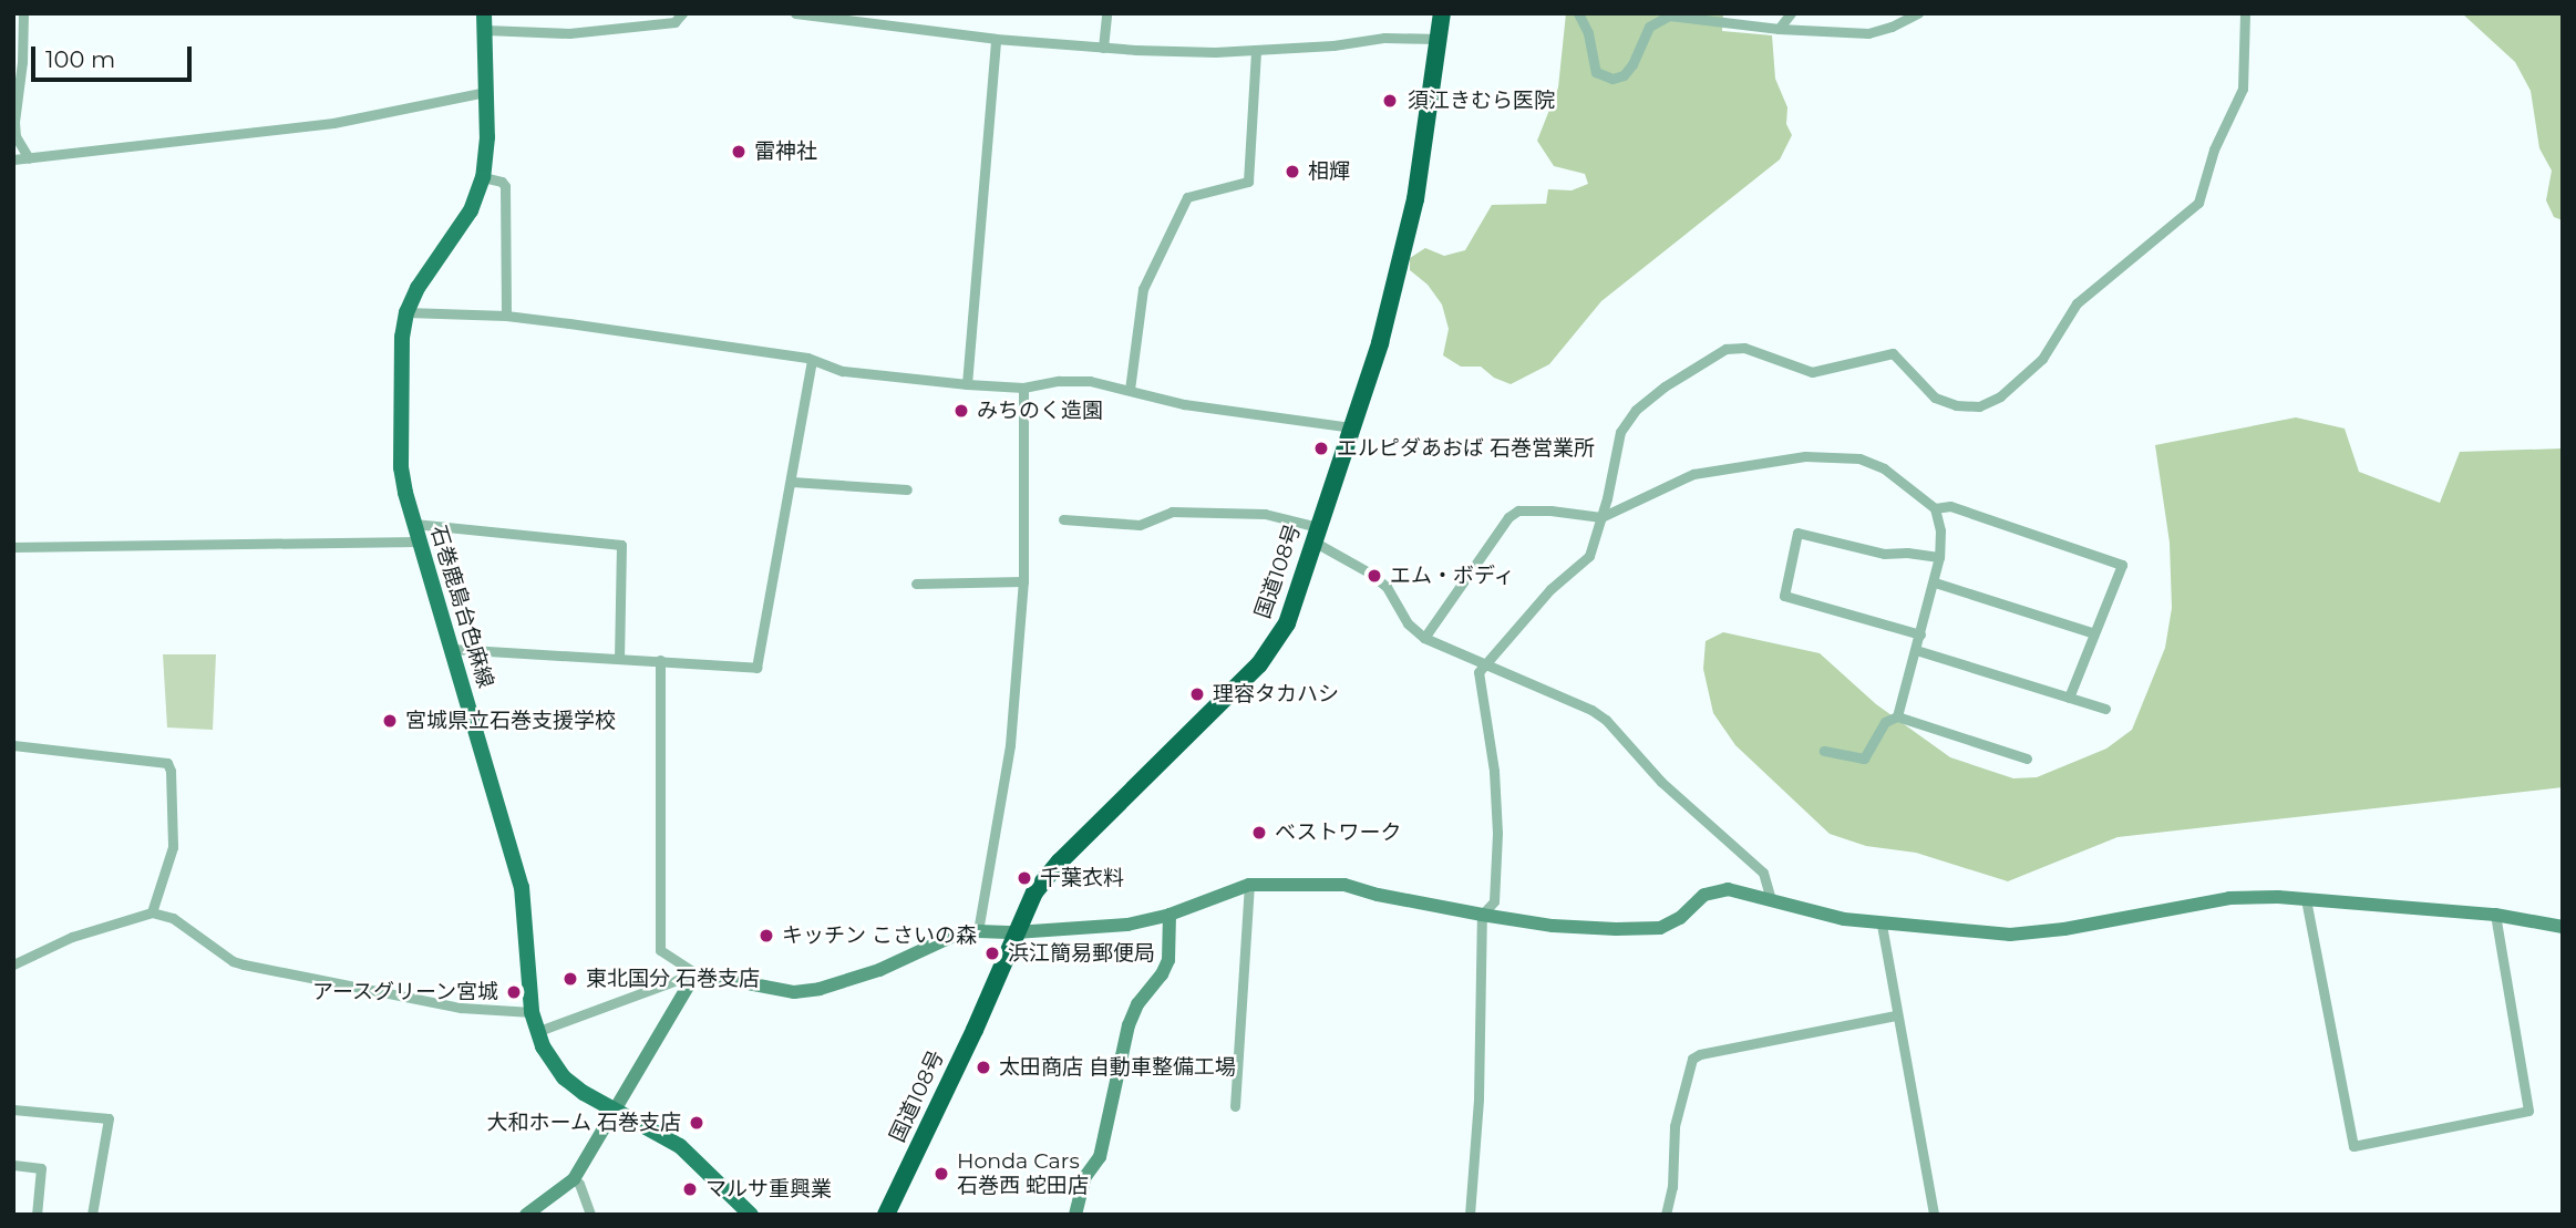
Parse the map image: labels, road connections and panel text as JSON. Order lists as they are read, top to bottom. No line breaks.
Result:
{"streets":{"highway":["国道108号"],"main road":["石巻鹿島台色麻線"]},"places":["須江きむら医院","雷神社","相輝","みちのく造園","エルピダあおば 石巻営業所","エム・ボディ","理容タカハシ","宮城県立石巻支援学校","ベストワーク","千葉衣料","キッチン こさいの森","浜江簡易郵便局","東北国分 石巻支店","アースグリーン宮城","太田商店 自動車整備工場","大和ホーム 石巻支店","Honda Cars 石巻西 蛇田店","マルサ重興業"],"scale_bar":"100 m"}
